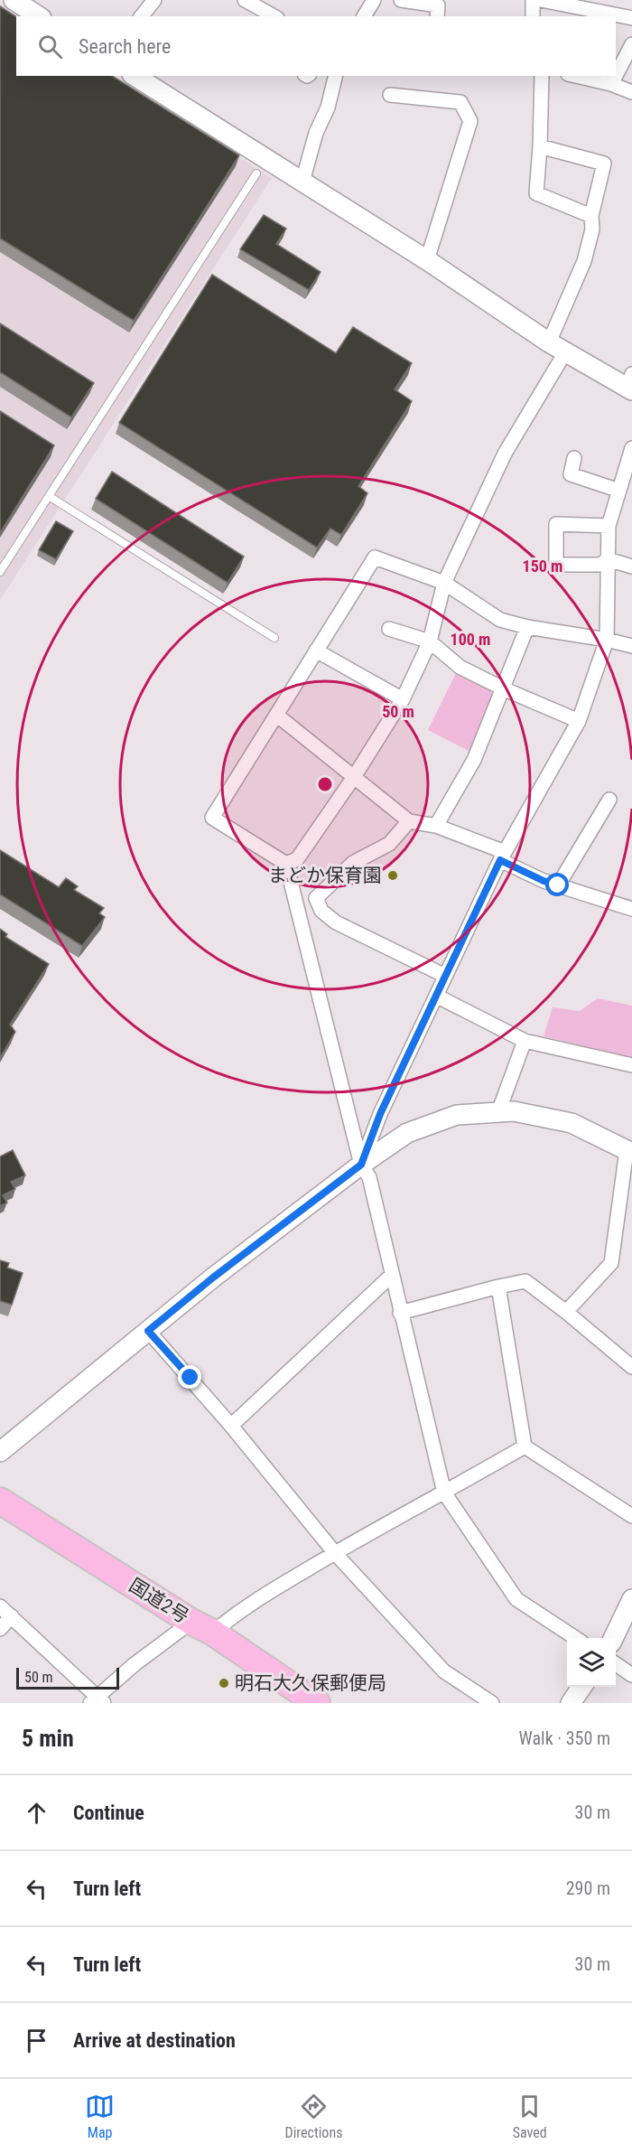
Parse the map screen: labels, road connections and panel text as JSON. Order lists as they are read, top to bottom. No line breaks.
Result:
{"streets":{"highway":["国道2号"]},"places":["まどか保育園","明石大久保郵便局"],"scale_bar":"50 m","page":{"search":"Search here","scale":"50 m","heading":["5 min","Walk · 350 m"],"list":[["Continue","30 m"],["Turn left","290 m"],["Turn left","30 m"],"Arrive at destination"],"nav":["Map","Directions","Saved"]},"rings":["150 m","100 m","50 m"]}
